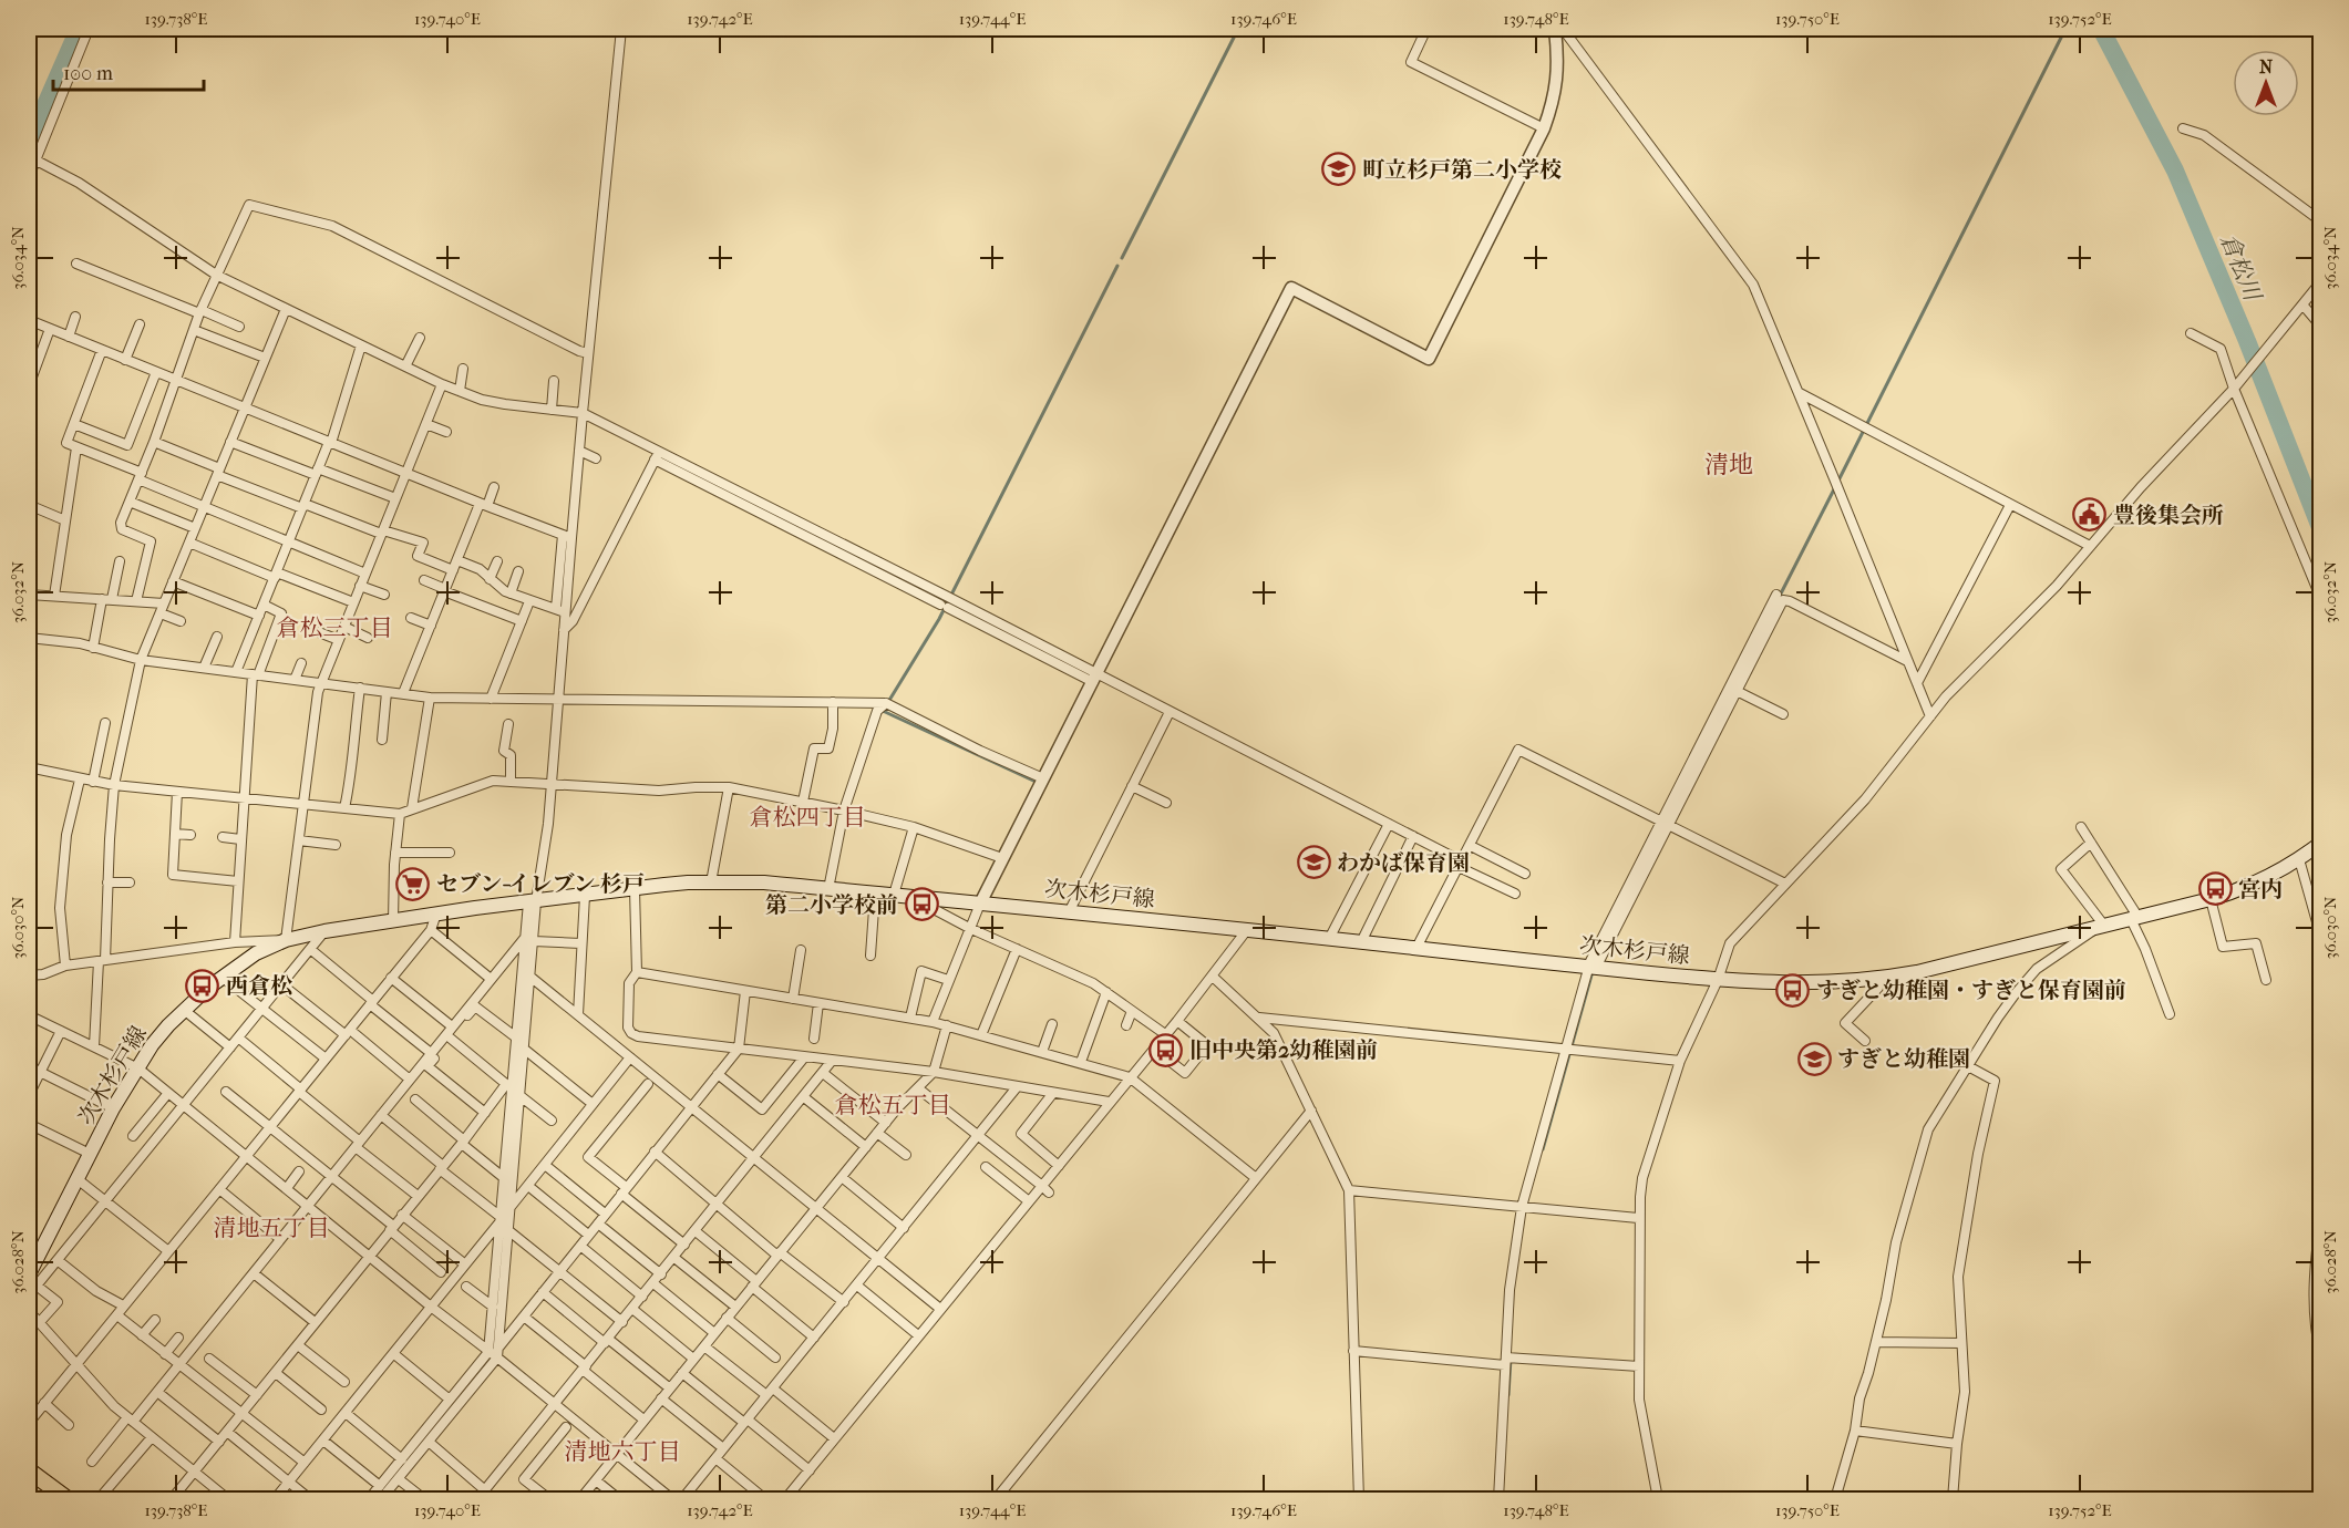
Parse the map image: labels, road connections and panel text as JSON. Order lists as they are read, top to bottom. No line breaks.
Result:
{"streets":{"main road":["次木杉戸線"]},"districts":["清地","倉松三丁目","倉松四丁目","倉松五丁目","清地五丁目","清地六丁目"],"water":["倉松川"],"places":{"school or university":["町立杉戸第二小学校","わかば保育園","すぎと幼稚園"],"public building":["豊後集会所"],"supermarket":["セブン-イレブン 杉戸"],"bus stop":["宮内","第二小学校前","西倉松","すぎと幼稚園・すぎと保育園前","旧中央第2幼稚園前"]},"scale_bar":"100 m","north":"top","coordinates":["139.738°E","139.740°E","139.742°E","139.744°E","139.746°E","139.748°E","139.750°E","139.752°E","36.034°N","36.032°N","36.030°N","36.028°N"]}
